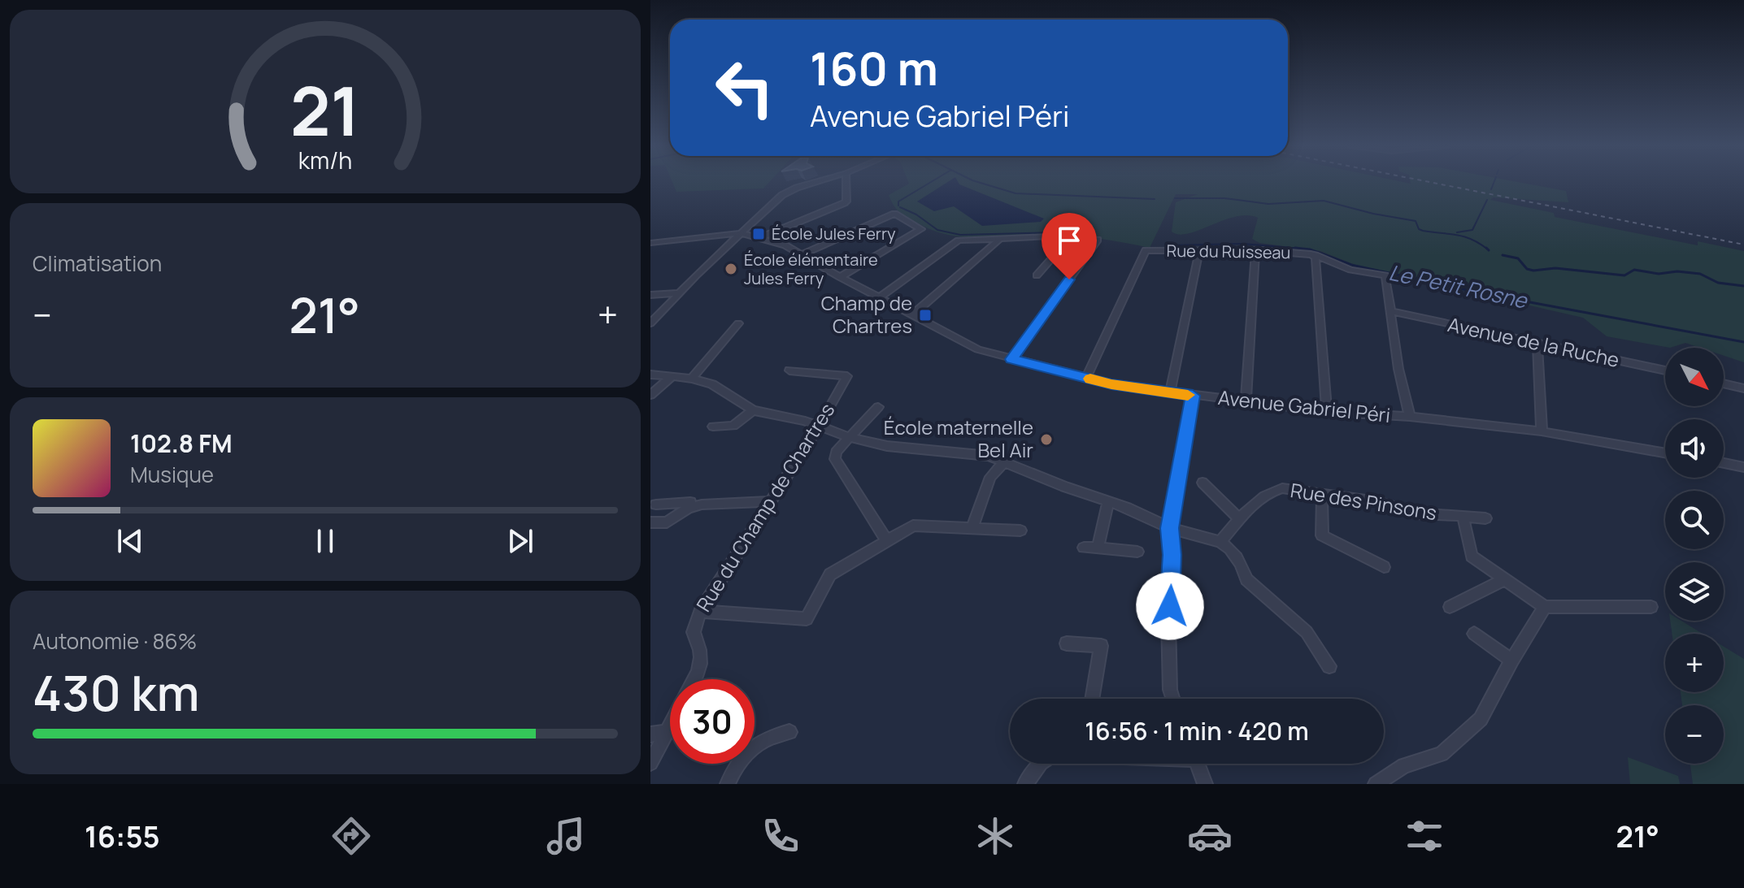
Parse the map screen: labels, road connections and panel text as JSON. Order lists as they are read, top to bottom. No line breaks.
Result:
{"streets":{"street":["Rue du Ruisseau","Avenue de la Ruche","Avenue Gabriel Péri","Rue des Pinsons","Rue du Champ de Chartres"]},"crossings":[["Rue du Ruisseau","Avenue de la Ruche"],["Rue du Ruisseau","Avenue Gabriel Péri"]],"water":["Le Petit Rosne"],"places":{"transit":["École Jules Ferry","Champ de Chartres"],"other":["École élémentaire Jules Ferry","École maternelle Bel Air"]},"north":"bottom right","page":{"turn":["160 m","Avenue Gabriel Péri"],"tile":["Climatisation",["Autonomie · 86%","430 km"]],"heat":["−","21°","+"],"map_buttons":["+","−"],"song":["102.8 FM","Musique"],"limit":"30","trip":"16:56 · 1 min · 420 m","tabs":["16:55","21°"],"gauge":["21","km/h"]}}
